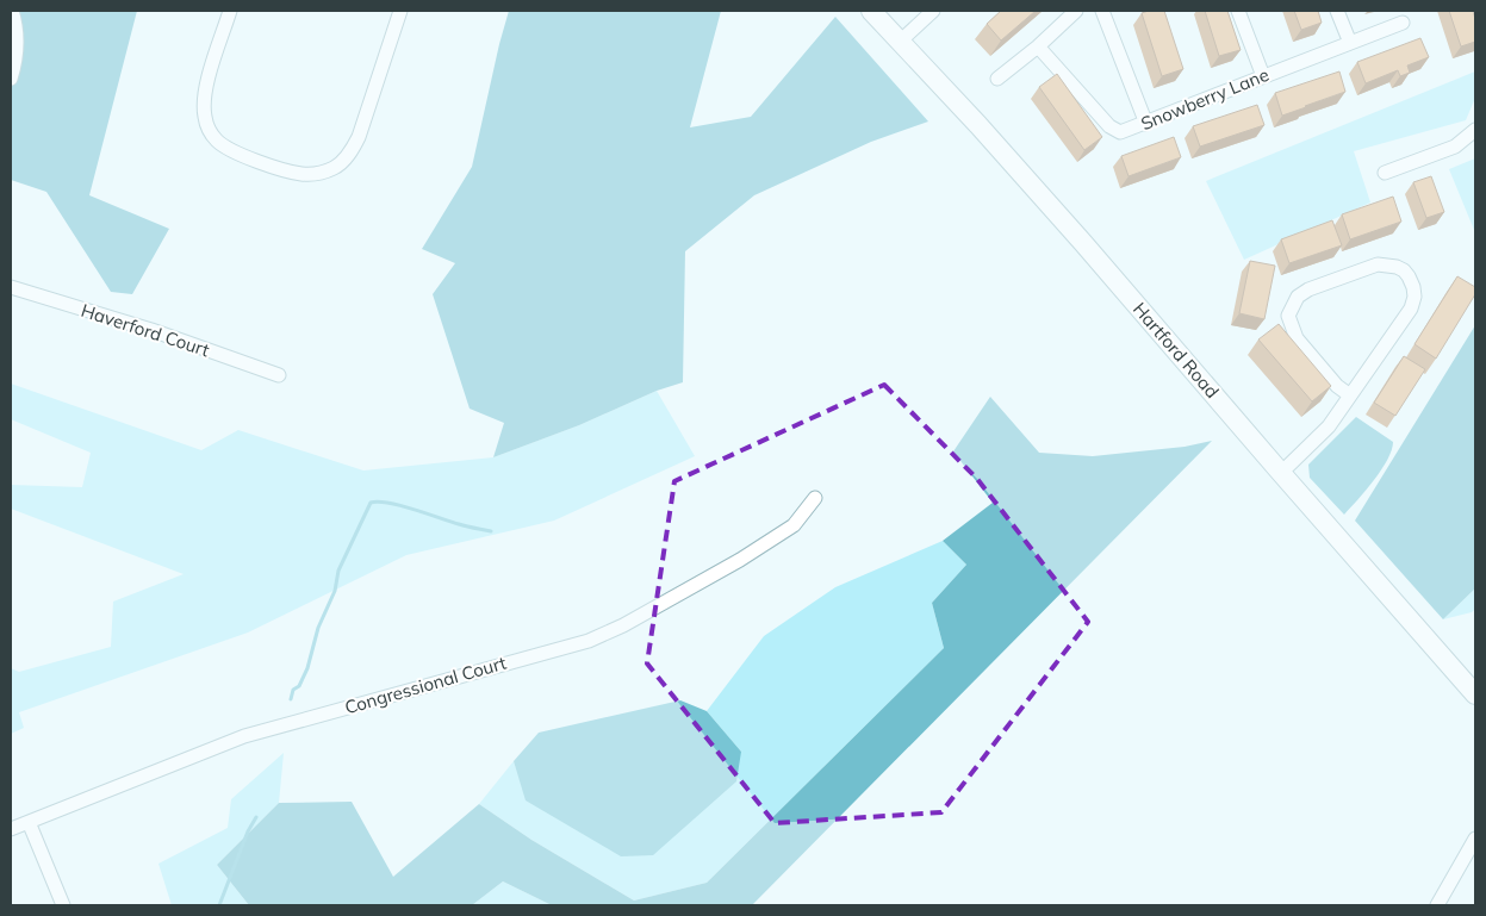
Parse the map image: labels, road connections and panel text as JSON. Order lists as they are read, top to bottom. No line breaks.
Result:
{"streets":{"main road":["Hartford Road"],"street":["Snowberry Lane","Haverford Court","Congressional Court"]}}
